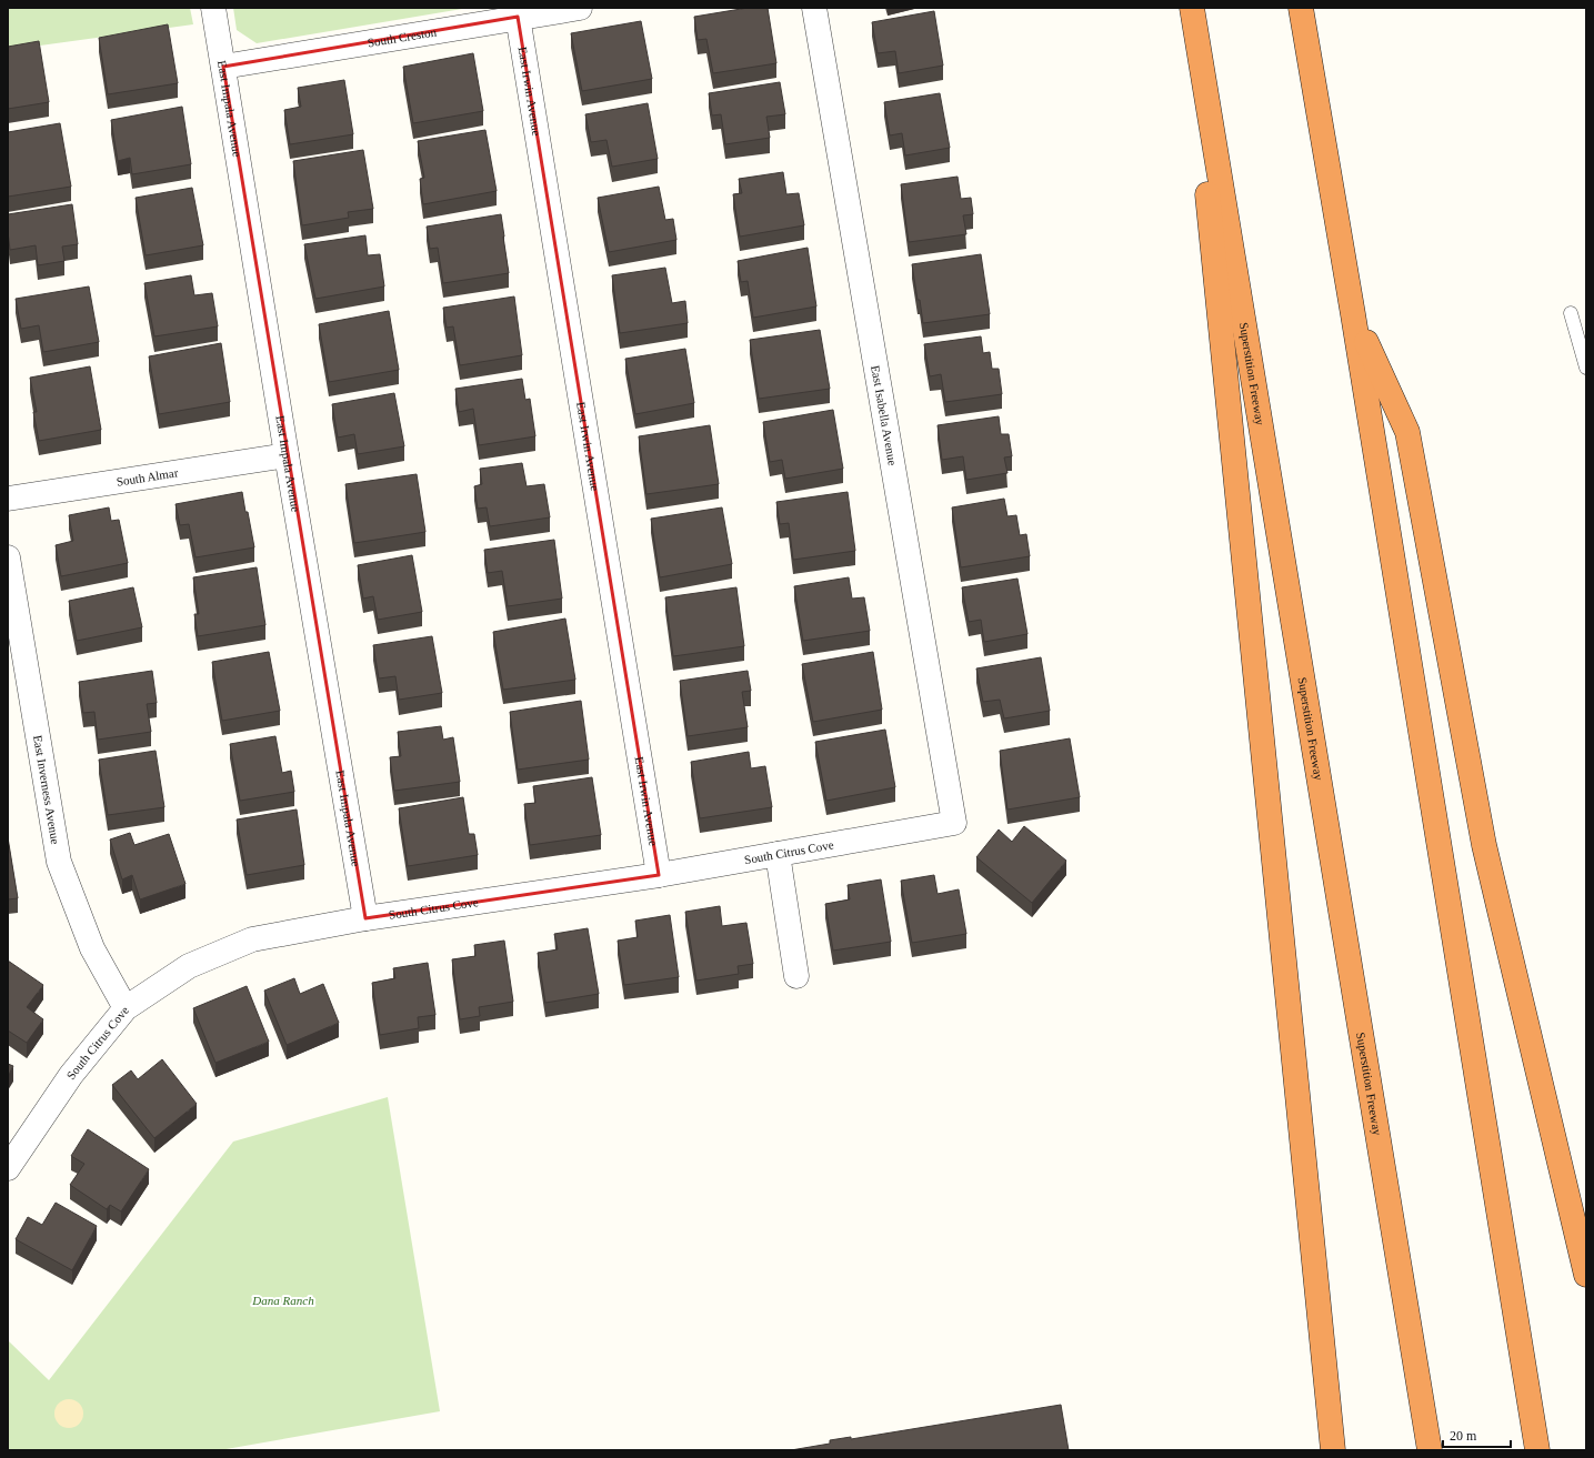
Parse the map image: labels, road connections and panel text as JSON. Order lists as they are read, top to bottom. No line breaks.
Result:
{"streets":{"highway":["Superstition Freeway"],"street":["South Creston","East Irwin Avenue","East Impala Avenue","East Isabella Avenue","South Almar","East Inverness Avenue","South Citrus Cove"]},"crossings":[["South Creston","East Irwin Avenue"],["South Creston","East Impala Avenue"],["East Irwin Avenue","South Citrus Cove"],["East Impala Avenue","South Almar"],["East Impala Avenue","South Citrus Cove"],["East Isabella Avenue","South Citrus Cove"],["East Inverness Avenue","South Citrus Cove"]],"parks":["Dana Ranch"],"scale_bar":"20 m"}
